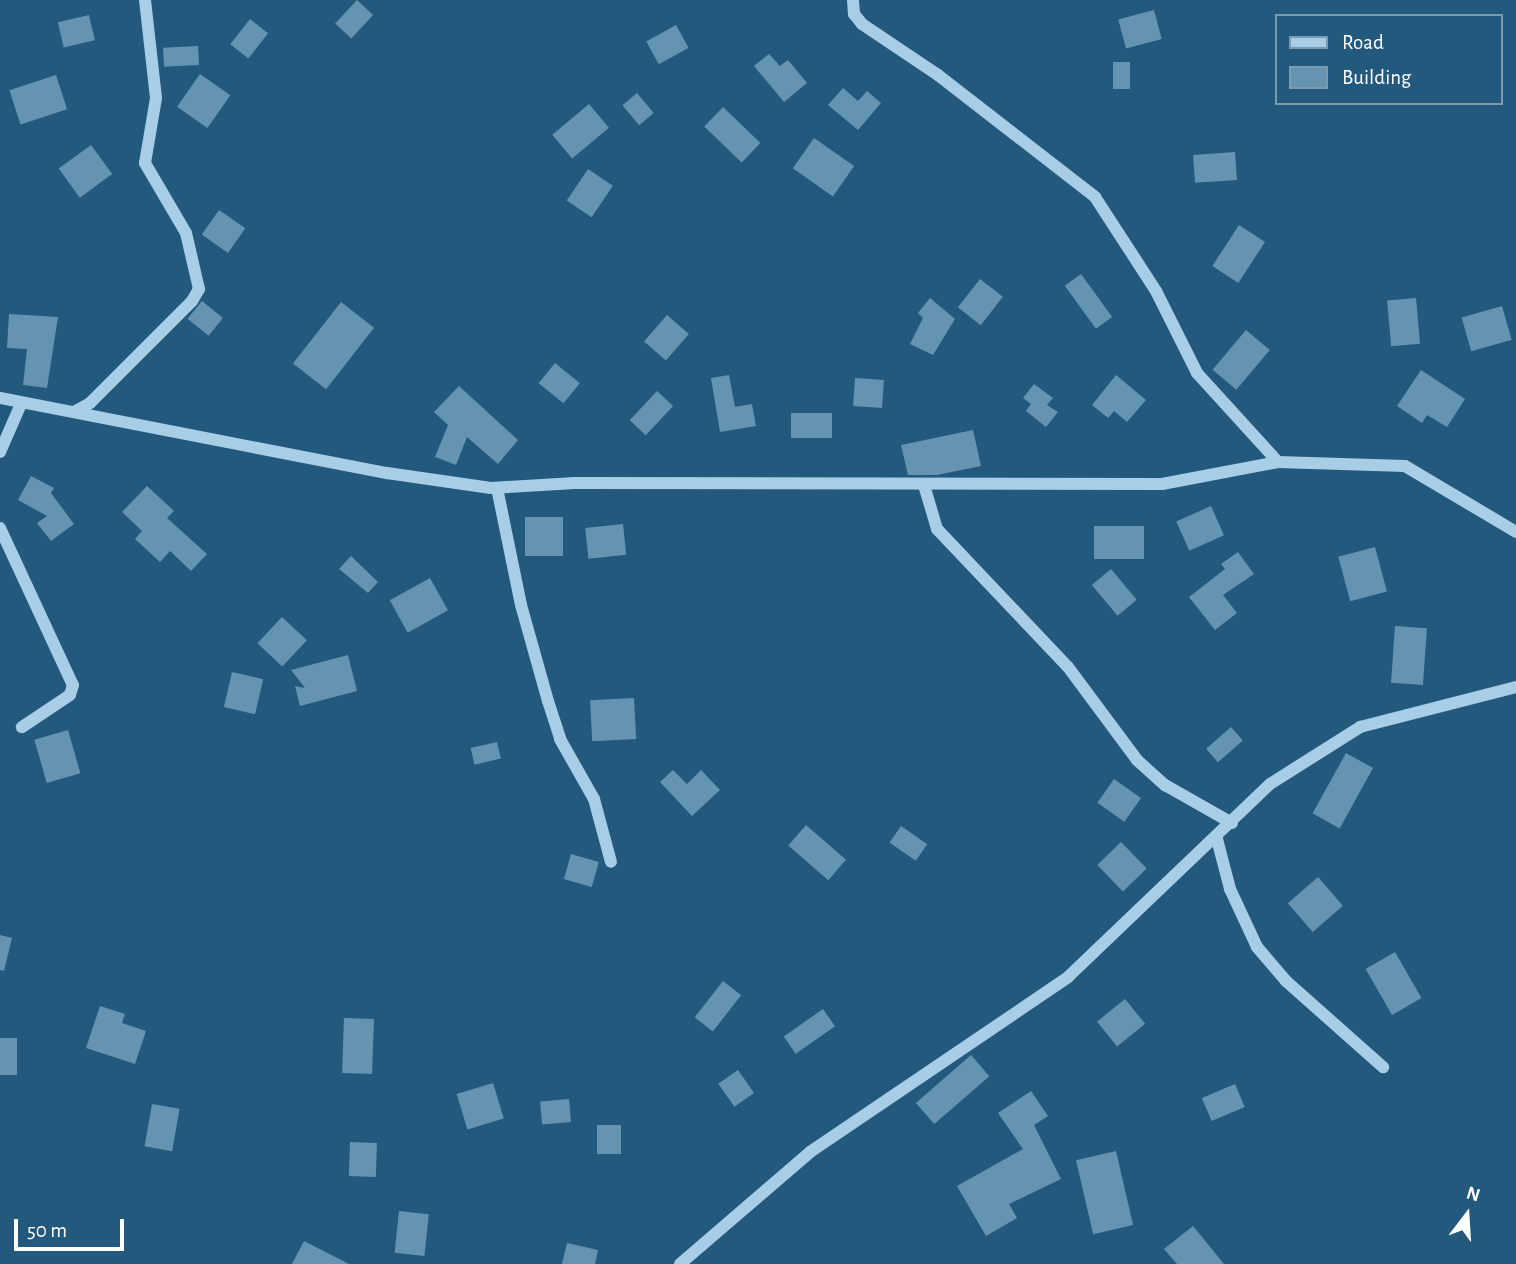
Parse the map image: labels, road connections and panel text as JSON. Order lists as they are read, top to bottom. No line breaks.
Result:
{"legend":["Road","Building"],"scale_bar":"50 m","north":"top"}
